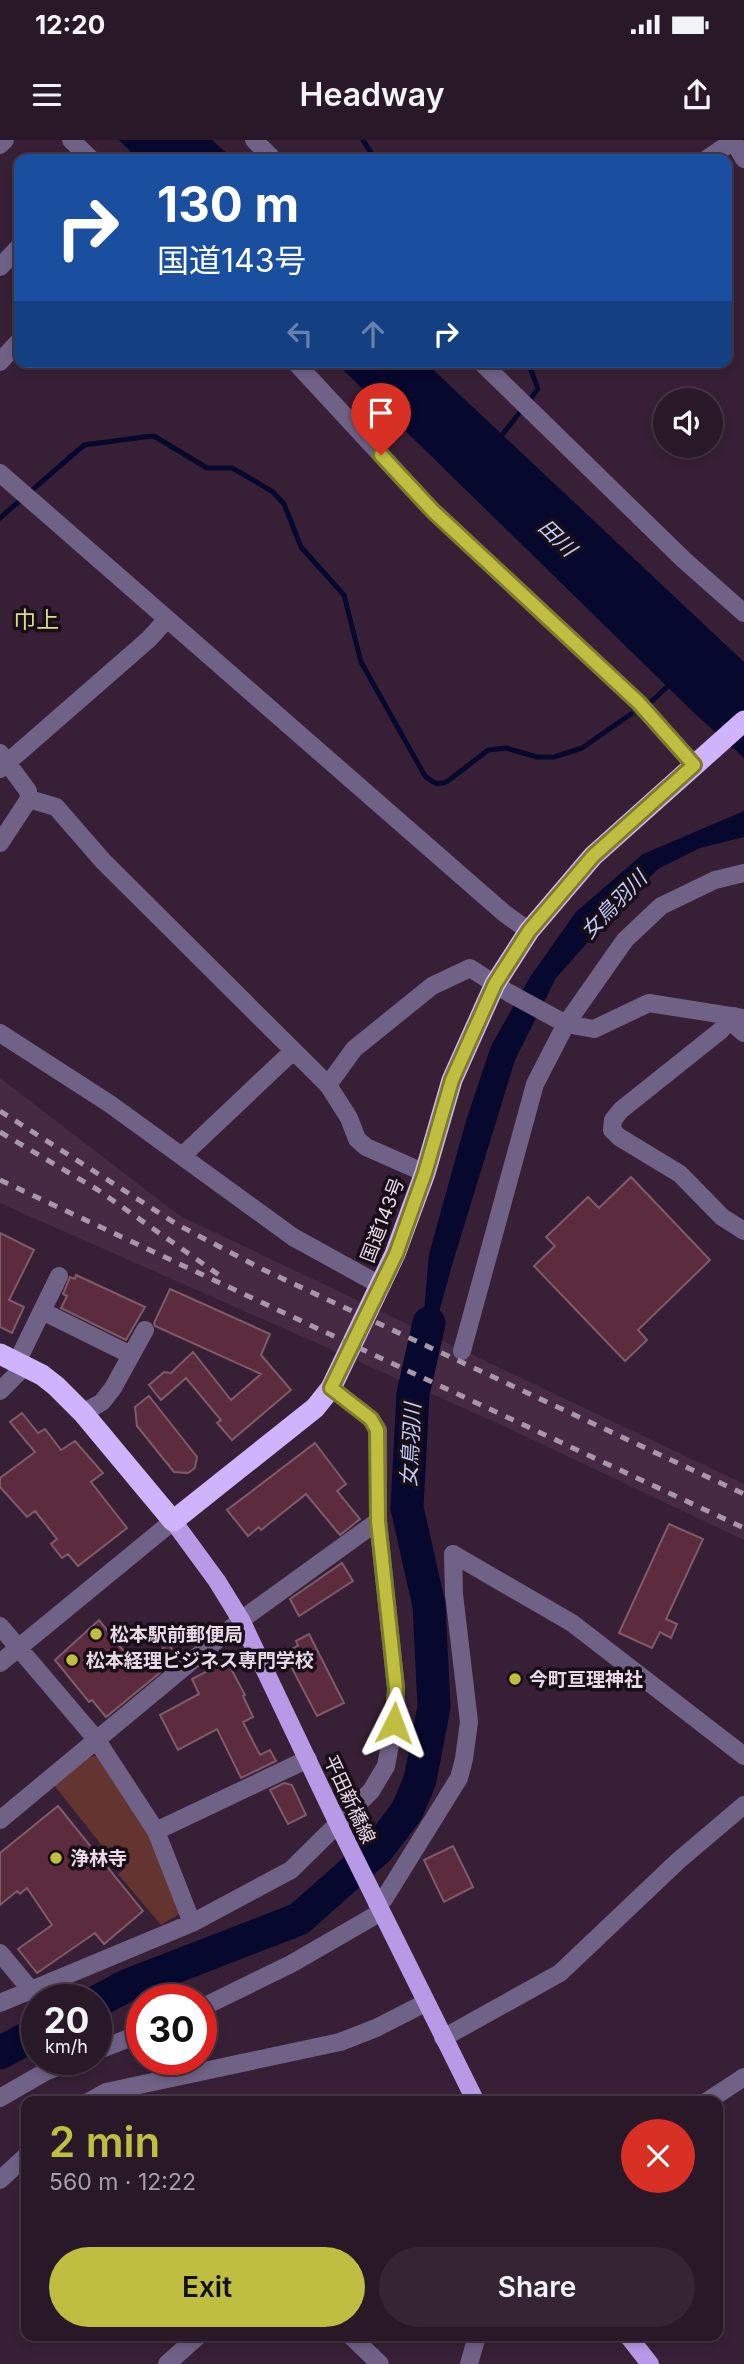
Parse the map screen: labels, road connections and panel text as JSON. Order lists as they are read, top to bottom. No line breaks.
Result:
{"streets":{"highway":["国道143号"],"main road":["平田新橋線"]},"crossings":[["国道143号","平田新橋線"]],"districts":["巾上"],"water":["田川","女鳥羽川"],"places":["松本駅前郵便局","松本経理ビジネス専門学校","今町亘理神社","浄林寺"],"page":{"status":"12:20","header":"Headway","turn":["130 m","国道143号"],"speed":"20 km/h","limit":"30","heading":["2 min","560 m · 12:22"],"buttons":["Exit","Share"]}}
